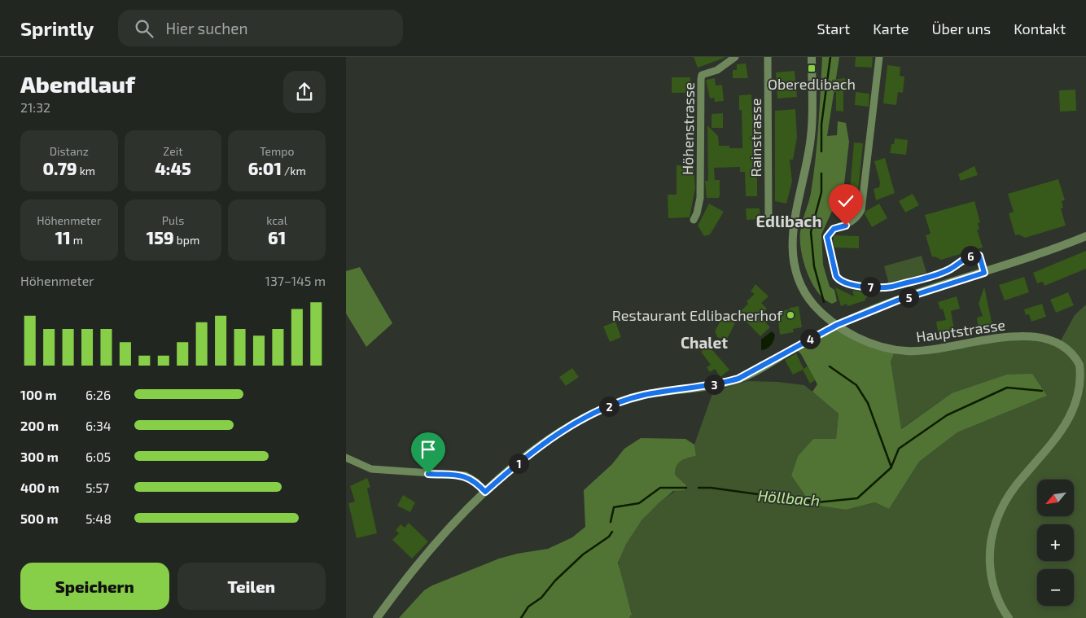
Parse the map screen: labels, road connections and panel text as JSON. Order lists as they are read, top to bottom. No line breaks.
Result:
{"streets":{"street":["Höhenstrasse","Rainstrasse","Hauptstrasse"]},"districts":["Edlibach","Chalet"],"water":["Höllbach"],"places":{"transit":["Oberedlibach"],"other":["Restaurant Edlibacherhof"]},"north":"bottom left","page":{"header":"Sprintly","search":"Hier suchen","nav":["Start","Karte","Über uns","Kontakt"],"heading":["Abendlauf","21:32"],"stats":[["Distanz","0.79 km"],["Zeit","4:45"],["Tempo","6:01 /km"],["Höhenmeter","11 m"],["Puls","159 bpm"],["kcal","61"]],"pins":["6","7","5","4","3","2","1"],"chart":["Höhenmeter","137–145 m"],"list":[{"name":"100 m","note":"6:26"},{"name":"200 m","note":"6:34"},{"name":"300 m","note":"6:05"},{"name":"400 m","note":"5:57"},{"name":"500 m","note":"5:48"}],"map_buttons":["+","−"],"buttons":["Speichern","Teilen"]}}
